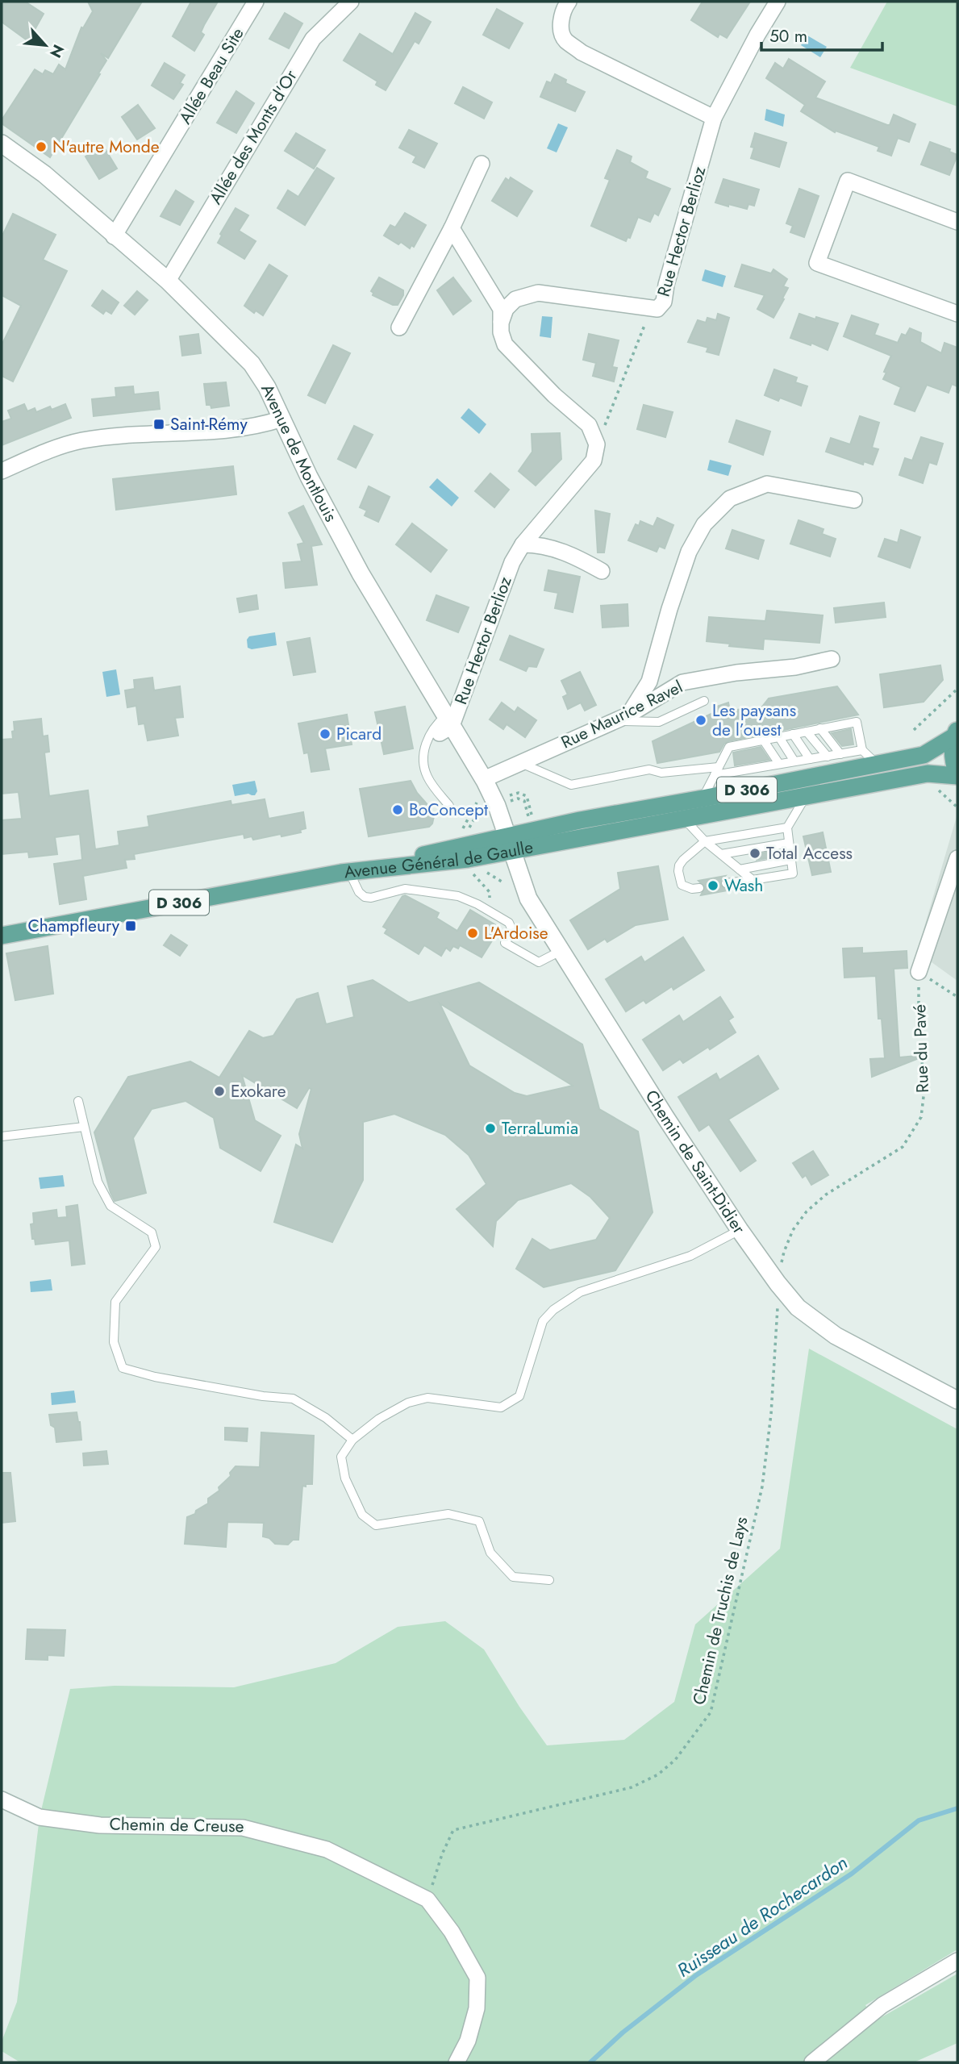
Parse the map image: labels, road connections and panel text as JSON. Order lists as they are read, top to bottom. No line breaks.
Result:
{"streets":{"main road":["D 306","Avenue Général de Gaulle"],"street":["Allée Beau Site","Allée des Monts d'Or","Rue Hector Berlioz","Avenue de Montlouis","Rue Maurice Ravel","Chemin de Saint-Didier","Chemin de Creuse"],"path":["Rue du Pavé","Chemin de Truchis de Lays"]},"crossings":[["Allée Beau Site","Avenue de Montlouis"],["Allée des Monts d'Or","Avenue de Montlouis"],["Rue Hector Berlioz","Avenue de Montlouis"],["Avenue de Montlouis","Rue Maurice Ravel"],["Avenue de Montlouis","Avenue Général de Gaulle"],["Avenue de Montlouis","Chemin de Saint-Didier"],["D 306","Avenue Général de Gaulle"],["Avenue Général de Gaulle","Chemin de Saint-Didier"],["Rue du Pavé","Chemin de Saint-Didier"],["Rue du Pavé","Chemin de Truchis de Lays"],["Chemin de Saint-Didier","Chemin de Truchis de Lays"],["Chemin de Truchis de Lays","Chemin de Creuse"]],"water":["Ruisseau de Rochecardon"],"places":{"other":["N'autre Monde","Les paysans de l’ouest","Picard","BoConcept","Total Access","Wash","L'Ardoise","Exokare","TerraLumia"],"transit":["Saint-Rémy","Champfleury"]},"scale_bar":"50 m","north":"bottom right"}
